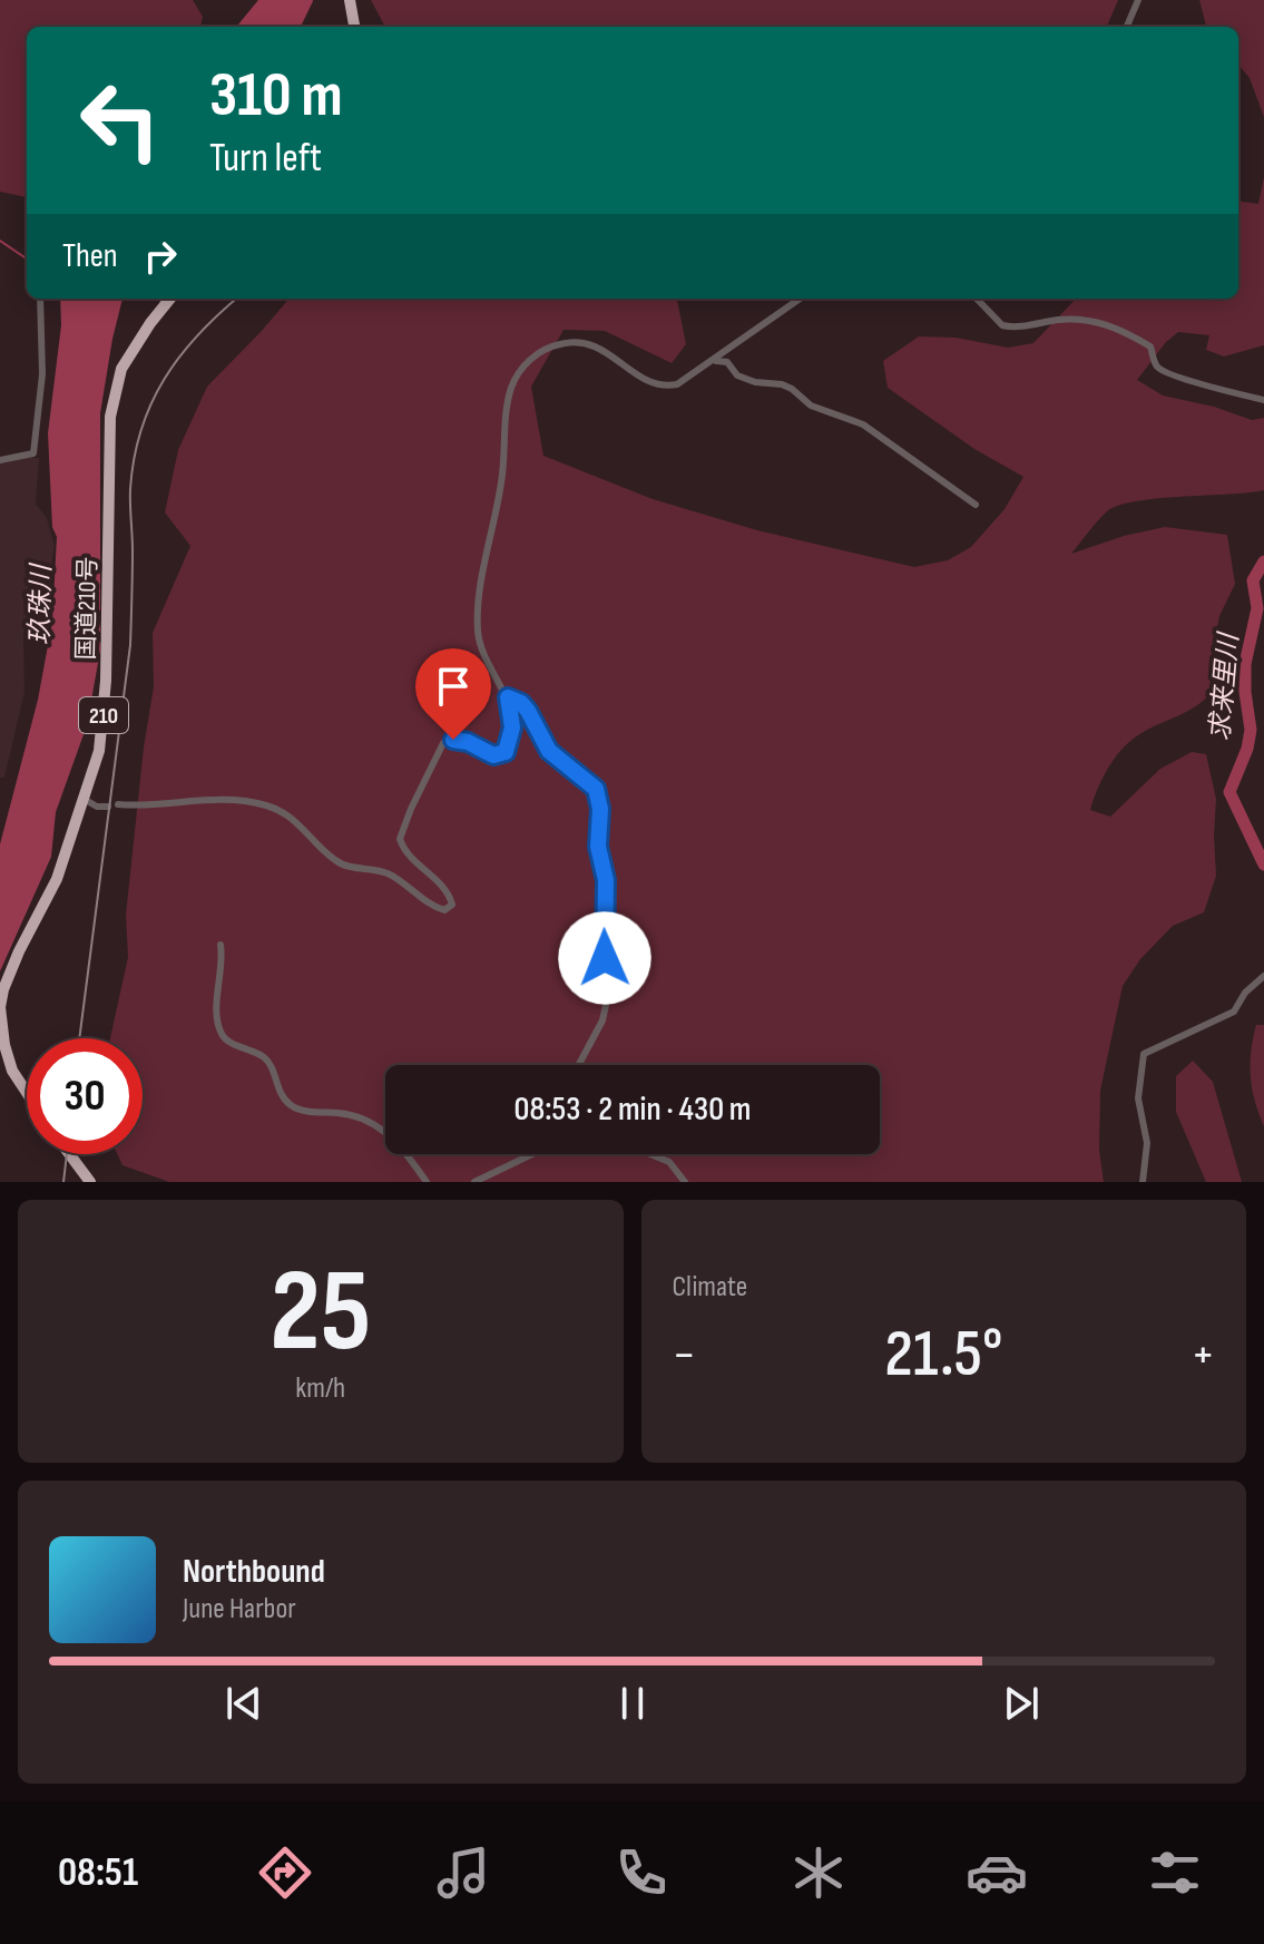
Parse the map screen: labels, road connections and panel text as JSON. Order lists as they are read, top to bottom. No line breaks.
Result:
{"streets":{"highway":["国道210号","210"]},"water":["玖珠川","求来里川"],"page":{"turn":["310 m","Turn left"],"then":"Then","limit":"30","trip":"08:53 · 2 min · 430 m","tile":[["25","km/h"],"Climate"],"heat":["−","21.5°","+"],"song":["Northbound","June Harbor"],"tabs":"08:51"}}
